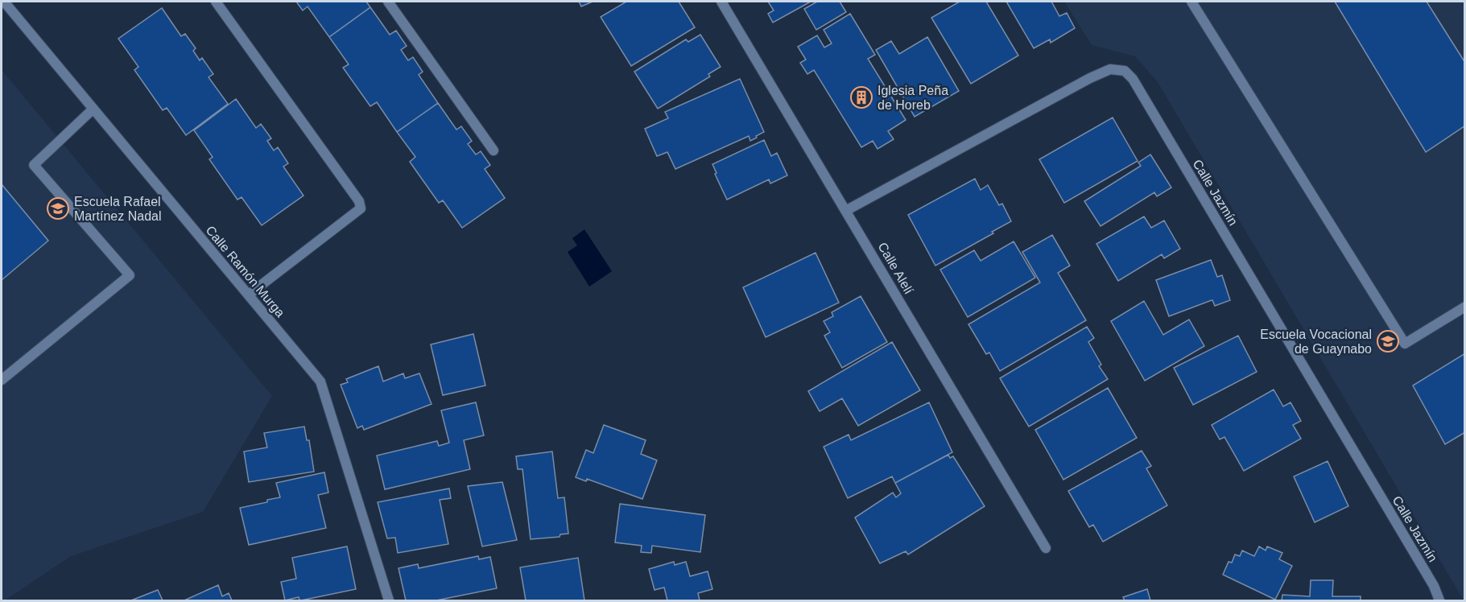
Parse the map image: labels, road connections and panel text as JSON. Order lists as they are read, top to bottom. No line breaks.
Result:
{"streets":{"street":["Calle Jazmín","Calle Alelí","Calle Ramón Murga"]},"crossings":[["Calle Jazmín","Calle Alelí"]],"places":{"building":["Iglesia Peña de Horeb"],"school or university":["Escuela Rafael Martínez Nadal","Escuela Vocacional de Guaynabo"]}}
